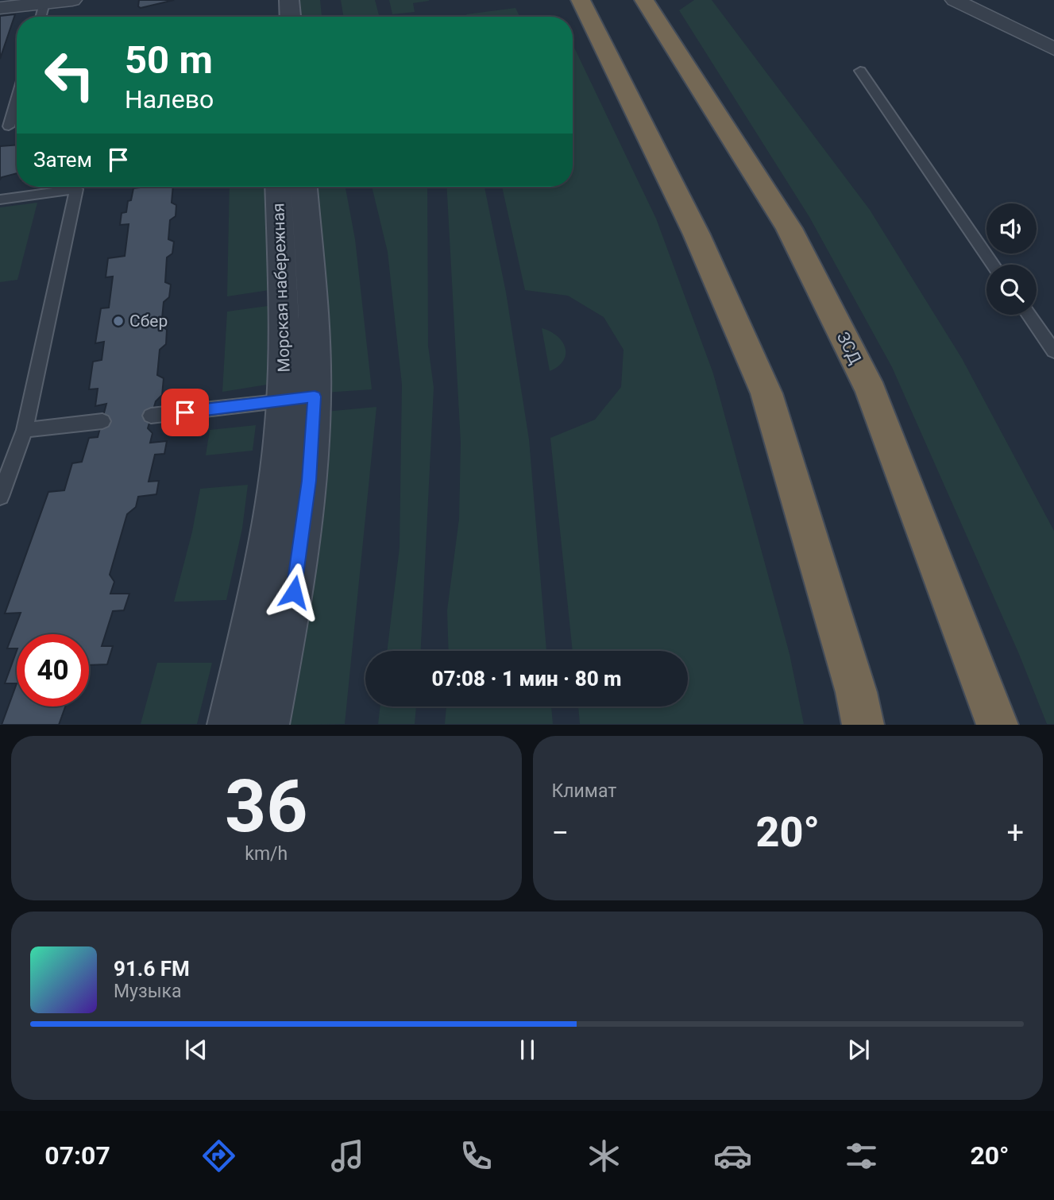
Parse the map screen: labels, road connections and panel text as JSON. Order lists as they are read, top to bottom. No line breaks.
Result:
{"streets":{"highway":["ЗСД"],"street":["Морская набережная"]},"places":["Сбер"],"page":{"turn":["50 m","Налево"],"then":"Затем","limit":"40","trip":"07:08 · 1 мин · 80 m","tile":[["36","km/h"],"Климат"],"heat":["−","20°","+"],"song":["91.6 FM","Музыка"],"tabs":["07:07","20°"]}}
